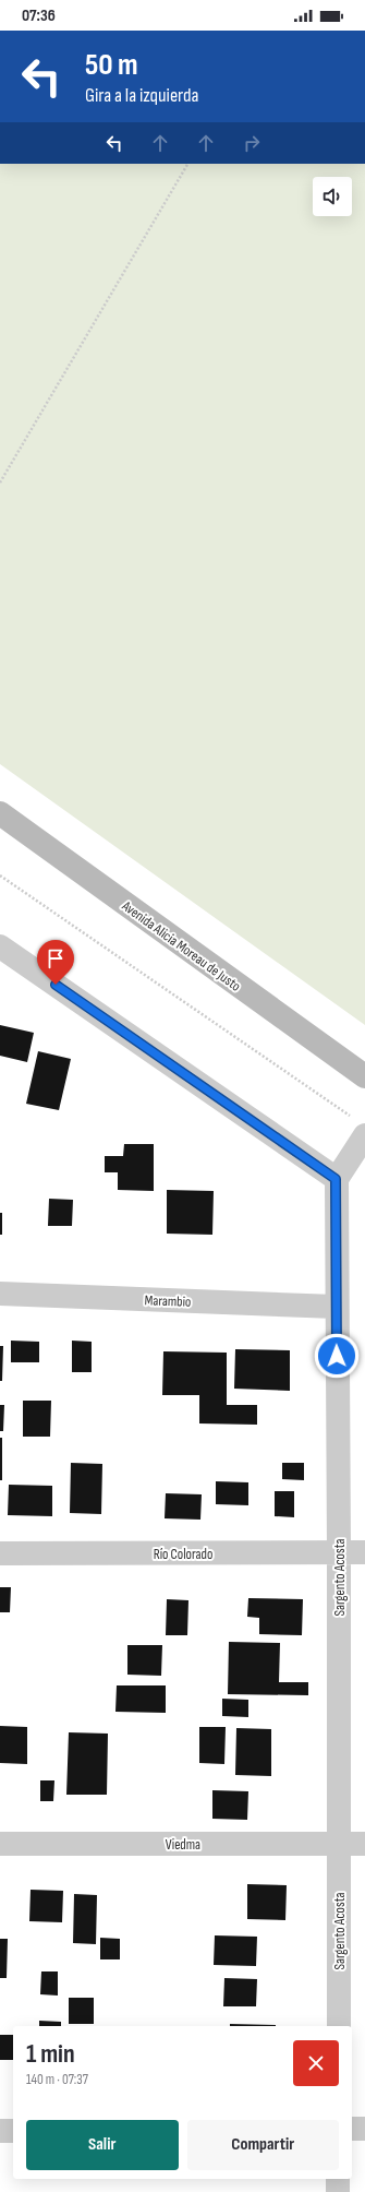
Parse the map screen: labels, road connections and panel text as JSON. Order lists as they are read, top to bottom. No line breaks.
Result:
{"streets":{"main road":["Avenida Alicia Moreau de Justo"],"street":["Marambio","Río Colorado","Sargento Acosta","Viedma"]},"crossings":[["Marambio","Sargento Acosta"],["Río Colorado","Sargento Acosta"],["Sargento Acosta","Viedma"]],"page":{"status":"07:36","turn":["50 m","Gira a la izquierda"],"heading":["1 min","140 m · 07:37"],"buttons":["Salir","Compartir"]}}
